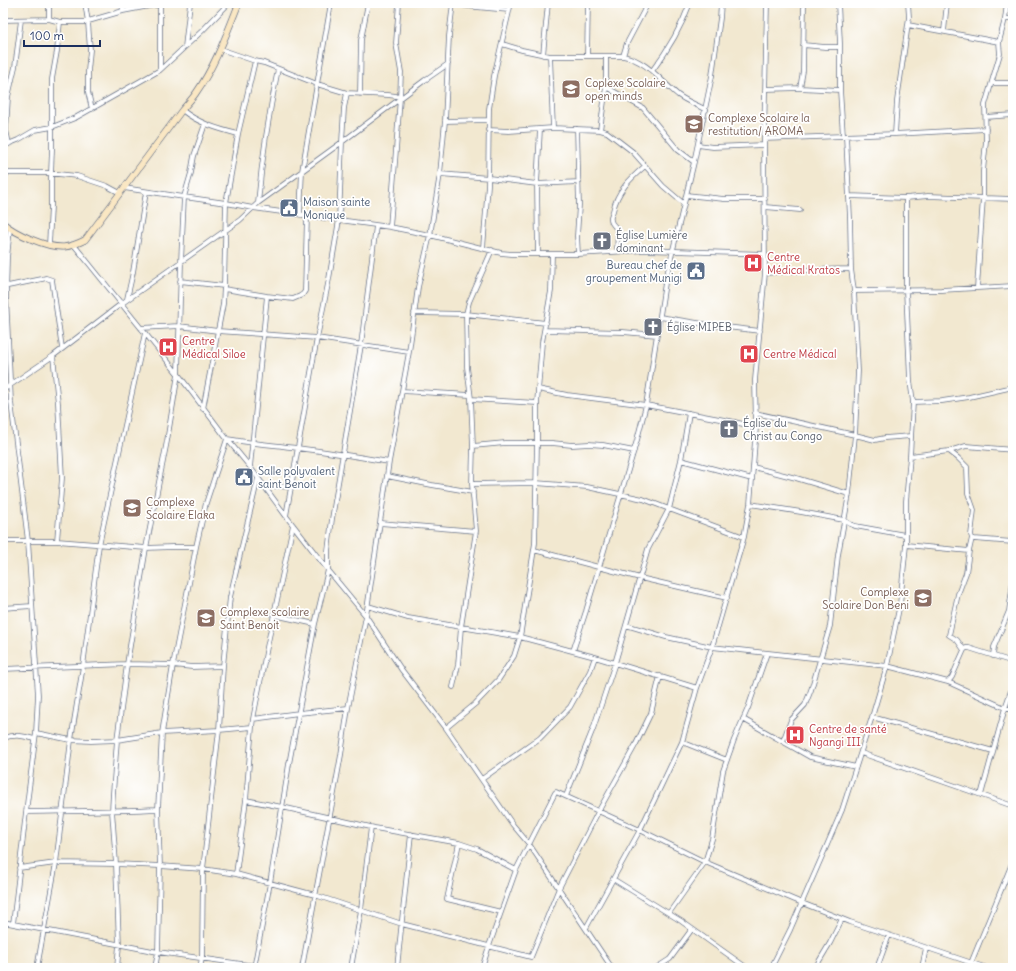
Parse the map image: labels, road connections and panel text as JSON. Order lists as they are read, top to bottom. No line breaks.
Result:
{"places":{"school or university":["Coplexe Scolaire open minds","Complexe Scolaire la restitution/ AROMA","Complexe Scolaire Elaka","Complexe Scolaire Don Beni","Complexe scolaire Saint Benoit"],"public building":["Maison sainte Monique","Bureau chef de groupement Munigi","Salle polyvalent saint Benoit"],"church":["Église Lumière dominant","Église MIPEB","Église du Christ au Congo"],"hospital":["Centre Médical Kratos","Centre Médical Siloe","Centre Médical","Centre de santé Ngangi III"]},"scale_bar":"100 m"}
